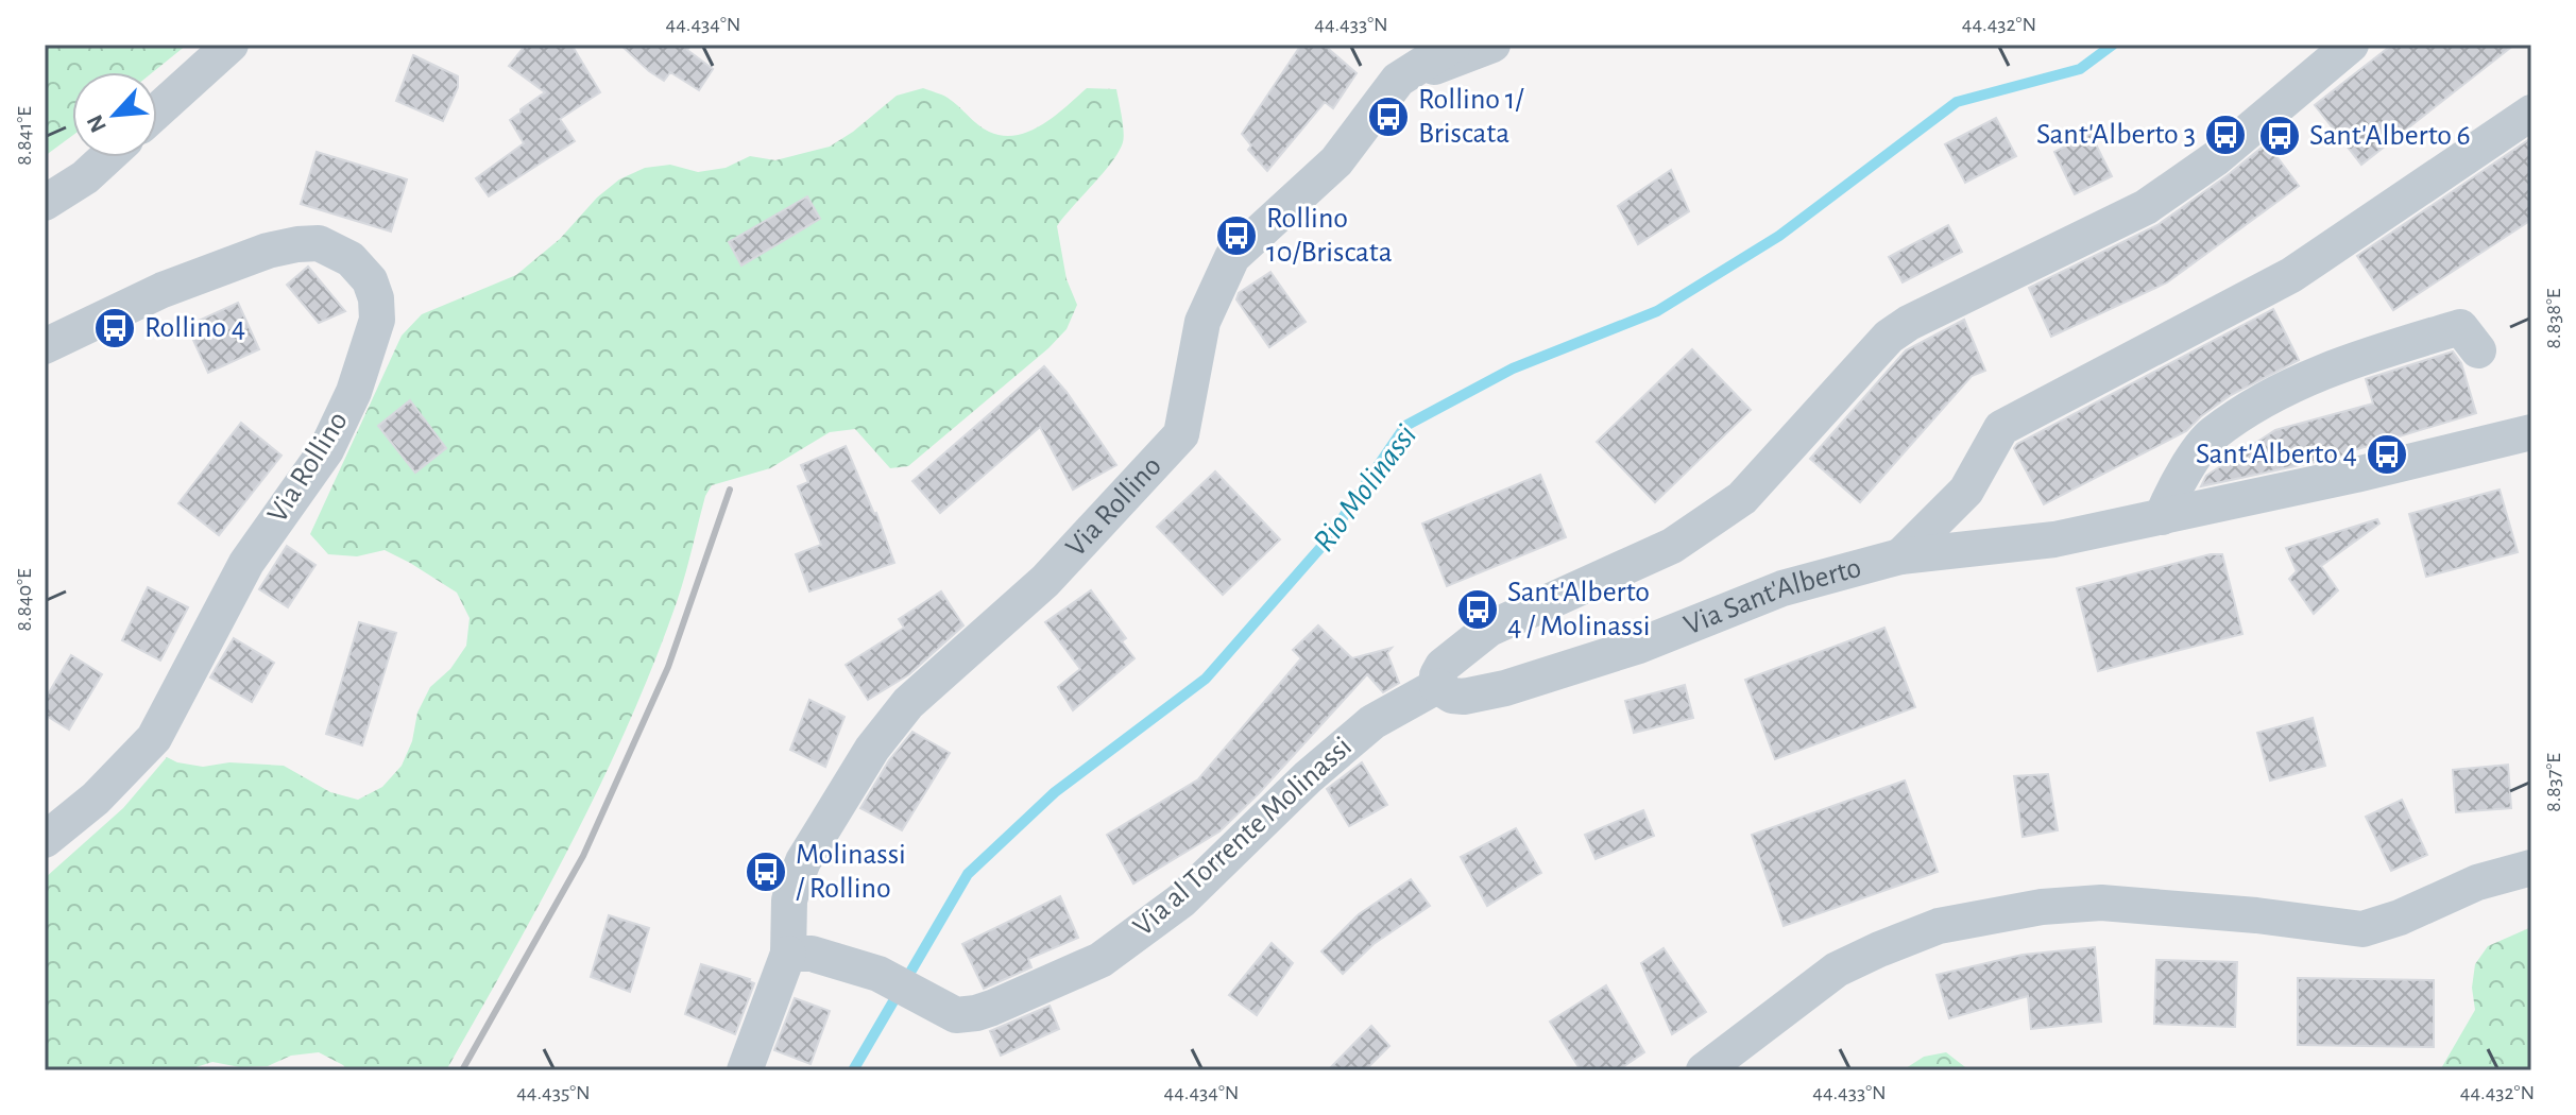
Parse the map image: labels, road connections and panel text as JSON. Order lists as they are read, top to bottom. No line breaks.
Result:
{"streets":{"street":["Via Rollino","Via Sant'Alberto","Via al Torrente Molinassi"]},"crossings":[["Via Rollino","Via al Torrente Molinassi"],["Via Sant'Alberto","Via al Torrente Molinassi"]],"water":["Rio Molinassi"],"places":{"bus stop":["Rollino 1/ Briscata","Sant'Alberto 3","Sant'Alberto 6","Rollino 10/Briscata","Rollino 4","Sant'Alberto 4","Sant'Alberto 4 / Molinassi","Molinassi / Rollino"]},"north":"bottom left","coordinates":["44.434°N","44.433°N","44.432°N","8.841°E","8.838°E","8.840°E","8.837°E","44.435°N"]}
